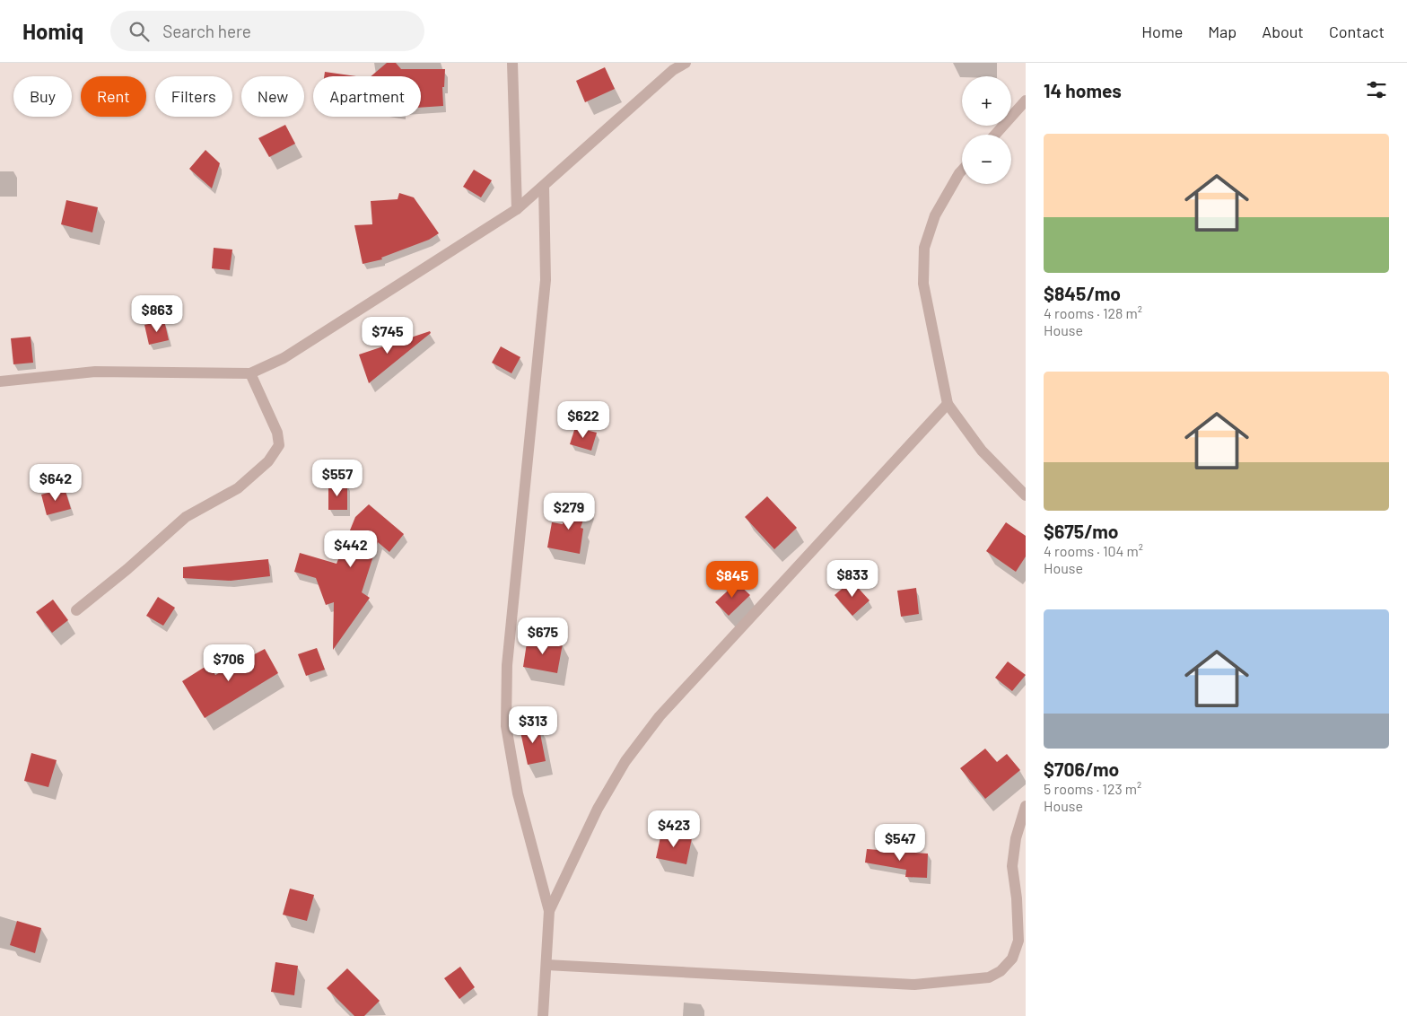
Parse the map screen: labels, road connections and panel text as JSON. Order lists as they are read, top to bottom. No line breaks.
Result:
{"page":{"header":"Homiq","search":"Search here","nav":["Home","Map","About","Contact"],"heading":"14 homes","map_buttons":["+","−"],"chip":["Buy","Rent","Filters","New","Apartment"],"list":[{"name":"$845/mo","note":"4 rooms · 128 m² · House"},{"name":"$675/mo","note":"4 rooms · 104 m² · House"},{"name":"$706/mo","note":"5 rooms · 123 m² · House"}],"price":["$863","$745","$622","$557","$642","$279","$442","$833","$845","$675","$706","$313","$423","$547"]}}
